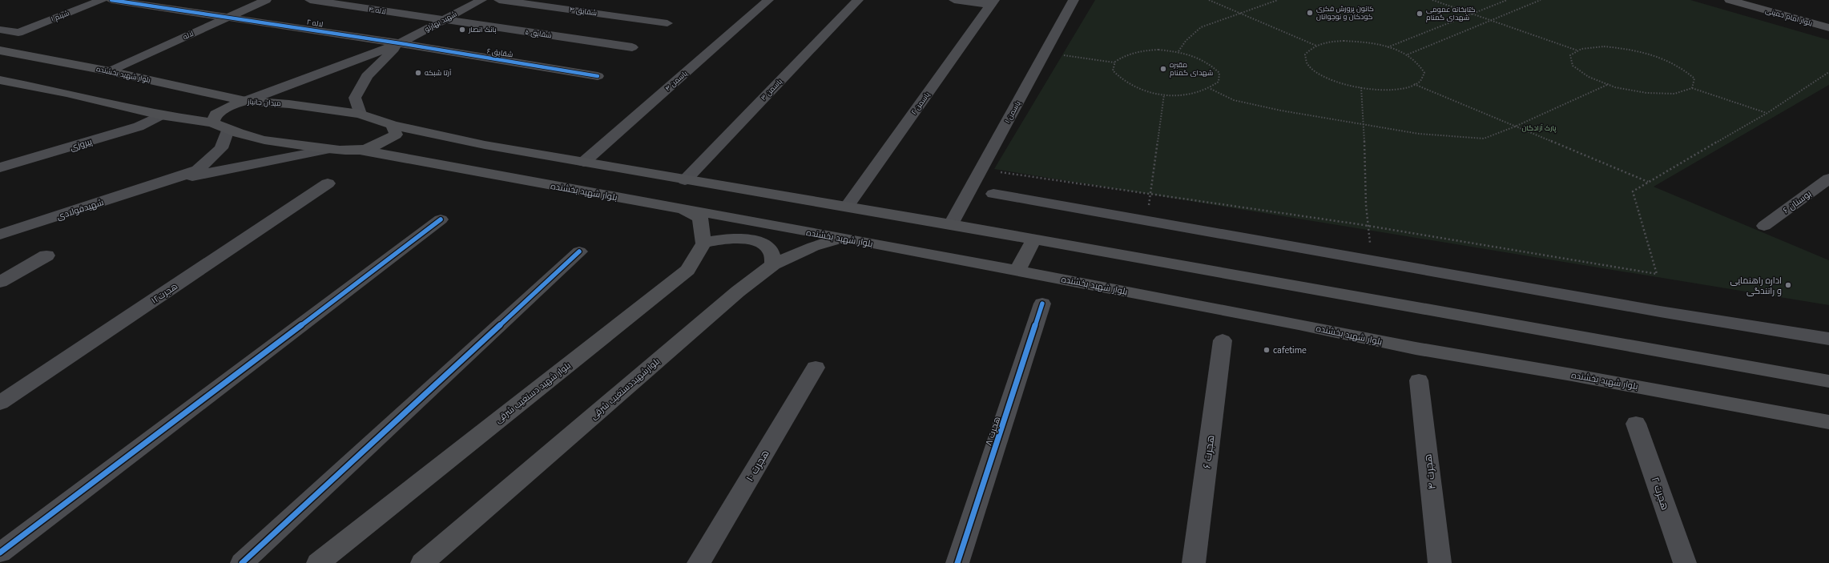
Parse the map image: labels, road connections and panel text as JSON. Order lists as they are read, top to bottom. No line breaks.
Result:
{"streets":{"main road":["بلوار امام خمینی","بلوار شهید بخشنده","میدان جانباز","بلوارشهیددستغیب شرقی","بلوار شهید دستغیب شرقی"],"street":["لاله ۴","شقایق ۴","شبنم ۱","شهید بهارلو","لاله ۲","شقایق ۵","لاله","شقایق ۶","یاسمن ۴","یاسمن ۳","یاسمن ۲","یاسمن ۱","پیروزی","بوستان ۶","شهیدفولادی","هجرت۱۲","هجرت ۸","هجرت ۶","هجرت ۱۰","هجرت ۴","هجرت ۲"]},"crossings":[["لاله ۴","شهید بهارلو"],["لاله ۴","شقایق ۵"],["شهید بهارلو","لاله ۲"],["شهید بهارلو","شقایق ۵"],["شهید بهارلو","شقایق ۶"],["لاله ۲","لاله"],["لاله ۲","شقایق ۶"],["لاله","بلوار شهید بخشنده"],["بلوار شهید بخشنده","میدان جانباز"],["بلوار شهید بخشنده","بلوارشهیددستغیب شرقی"]],"parks":["پارک آزادگان"],"places":["کانون پرورش فکری کودکان و نوجوانان","کتابخانه عمومی شهدای گمنام","بانک انصار","مقبره شهدای گمنام","آرتا شبکه","اداره راهنمایی و رانندگی","cafetime"]}
